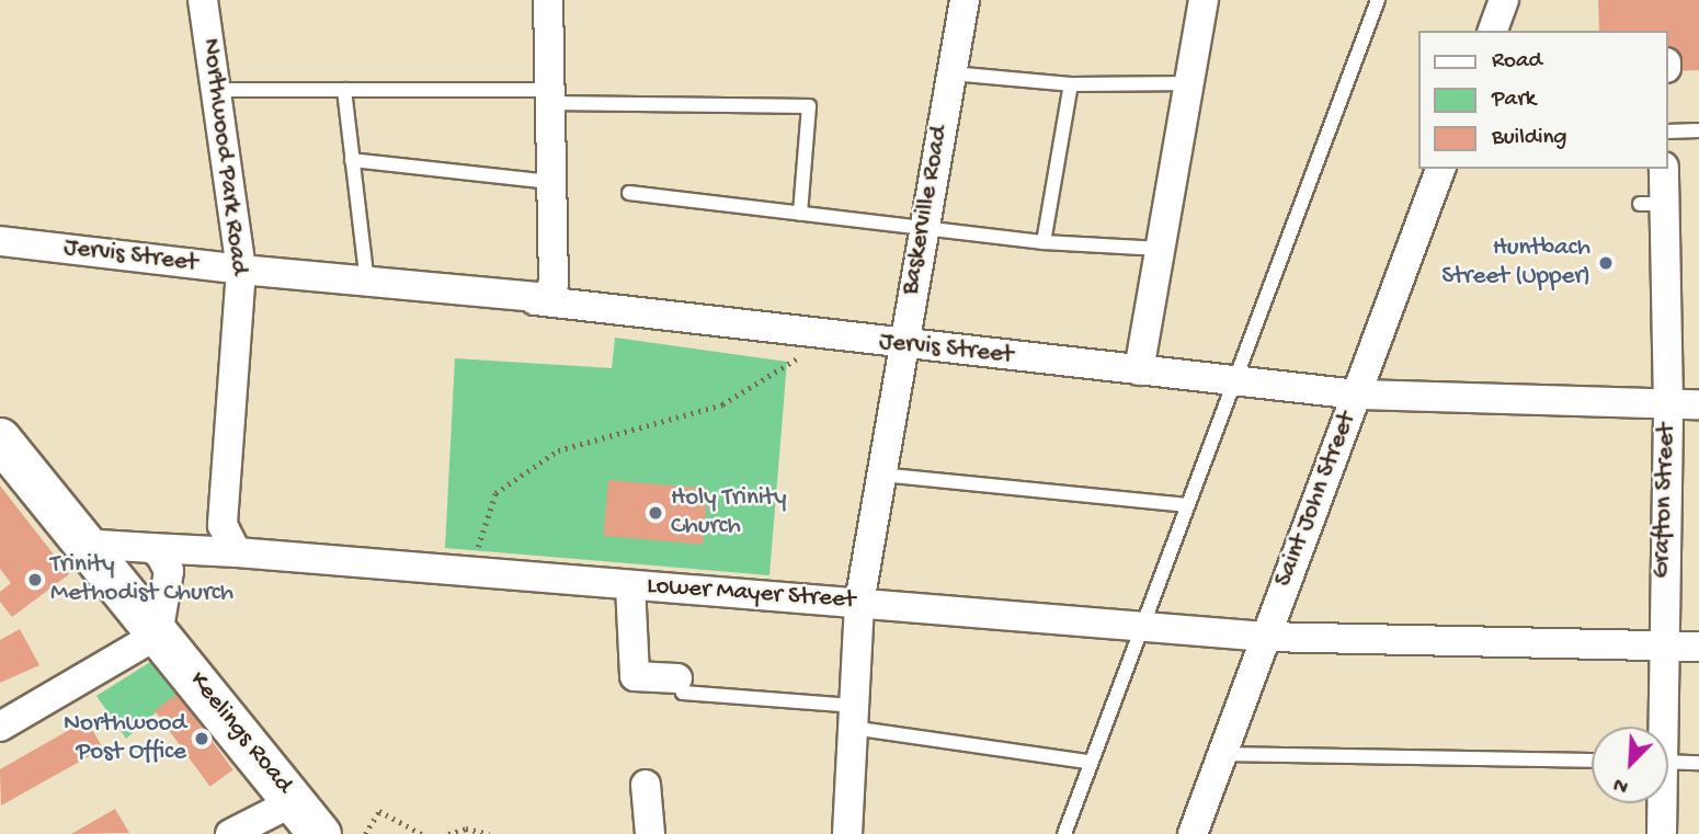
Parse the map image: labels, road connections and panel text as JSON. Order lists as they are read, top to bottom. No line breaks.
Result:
{"streets":{"main road":["Keelings Road"],"street":["Northwood Park Road","Baskerville Road","Jervis Street","Saint John Street","Grafton Street","Lower Mayer Street"]},"crossings":[["Northwood Park Road","Jervis Street"],["Northwood Park Road","Lower Mayer Street"],["Baskerville Road","Jervis Street"],["Baskerville Road","Lower Mayer Street"],["Jervis Street","Saint John Street"],["Jervis Street","Grafton Street"],["Saint John Street","Lower Mayer Street"],["Grafton Street","Lower Mayer Street"]],"places":["Huntbach Street (Upper)","Holy Trinity Church","Trinity Methodist Church","Northwood Post Office"],"legend":["Road","Park","Building"],"north":"bottom left"}
